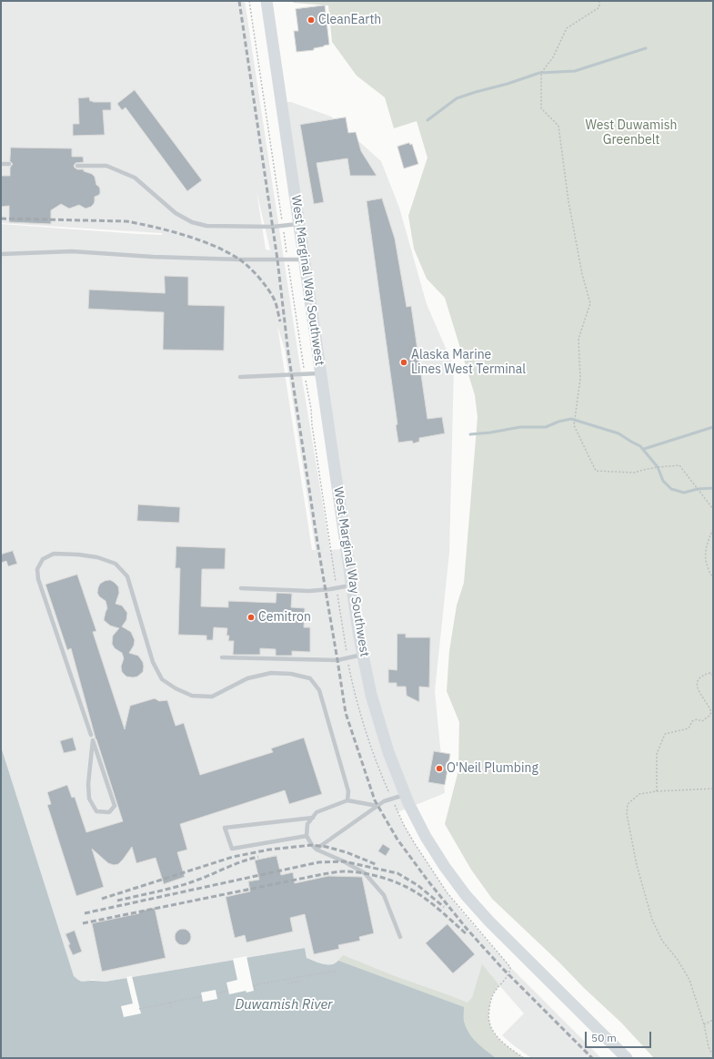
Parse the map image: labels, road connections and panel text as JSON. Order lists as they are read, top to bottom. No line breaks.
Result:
{"streets":{"main road":["West Marginal Way Southwest"]},"water":["Duwamish River"],"parks":["West Duwamish Greenbelt"],"places":["CleanEarth","Alaska Marine Lines West Terminal","Cemitron","O'Neil Plumbing"],"scale_bar":"50 m"}
